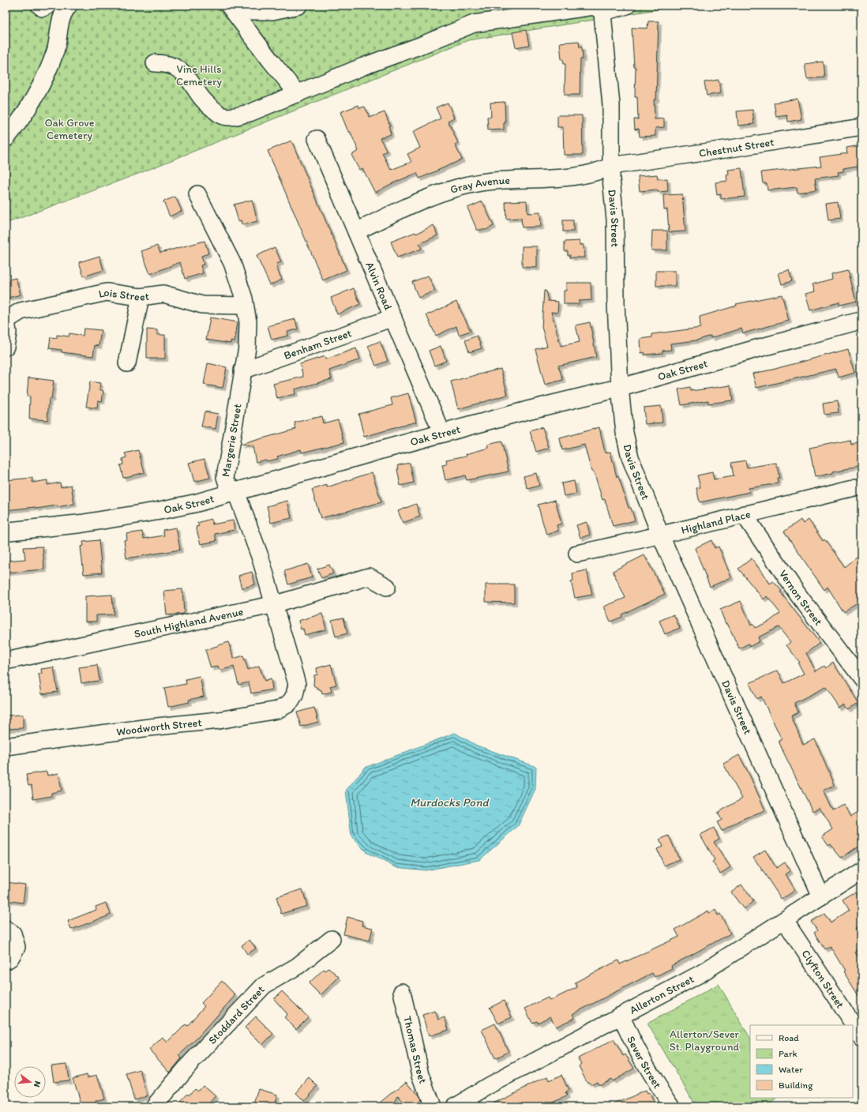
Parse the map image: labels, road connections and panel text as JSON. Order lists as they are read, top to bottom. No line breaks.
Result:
{"streets":{"main road":["Oak Street"],"street":["Chestnut Street","Gray Avenue","Davis Street","Alvin Road","Lois Street","Benham Street","Margerie Street","Highland Place","Vernon Street","South Highland Avenue","Woodworth Street","Clyfton Street","Allerton Street","Stoddard Street","Thomas Street","Sever Street"]},"crossings":[["Chestnut Street","Gray Avenue"],["Chestnut Street","Davis Street"],["Gray Avenue","Davis Street"],["Gray Avenue","Alvin Road"],["Davis Street","Oak Street"],["Davis Street","Highland Place"],["Davis Street","Allerton Street"],["Alvin Road","Benham Street"],["Alvin Road","Oak Street"],["Lois Street","Margerie Street"],["Benham Street","Margerie Street"],["Oak Street","Margerie Street"],["Margerie Street","South Highland Avenue"],["Margerie Street","Woodworth Street"],["Highland Place","Vernon Street"],["Clyfton Street","Allerton Street"],["Allerton Street","Sever Street"]],"water":["Murdocks Pond"],"parks":["Vine Hills Cemetery","Oak Grove Cemetery","Allerton/Sever St. Playground"],"legend":["Road","Park","Water","Building"],"north":"right"}
